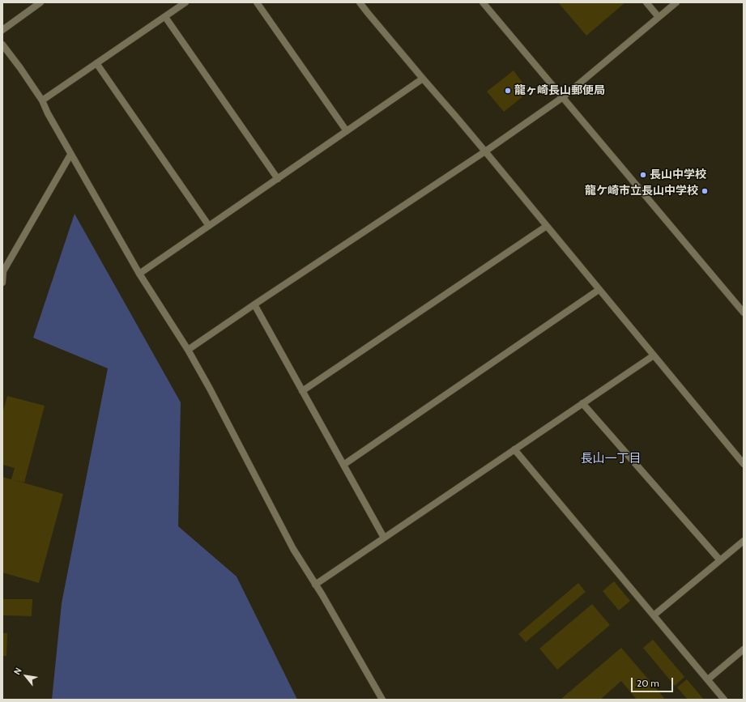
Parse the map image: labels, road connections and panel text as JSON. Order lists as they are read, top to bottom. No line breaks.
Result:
{"districts":["長山一丁目"],"places":["龍ヶ崎長山郵便局","長山中学校","龍ケ崎市立長山中学校"],"scale_bar":"20 m","north":"top left"}
